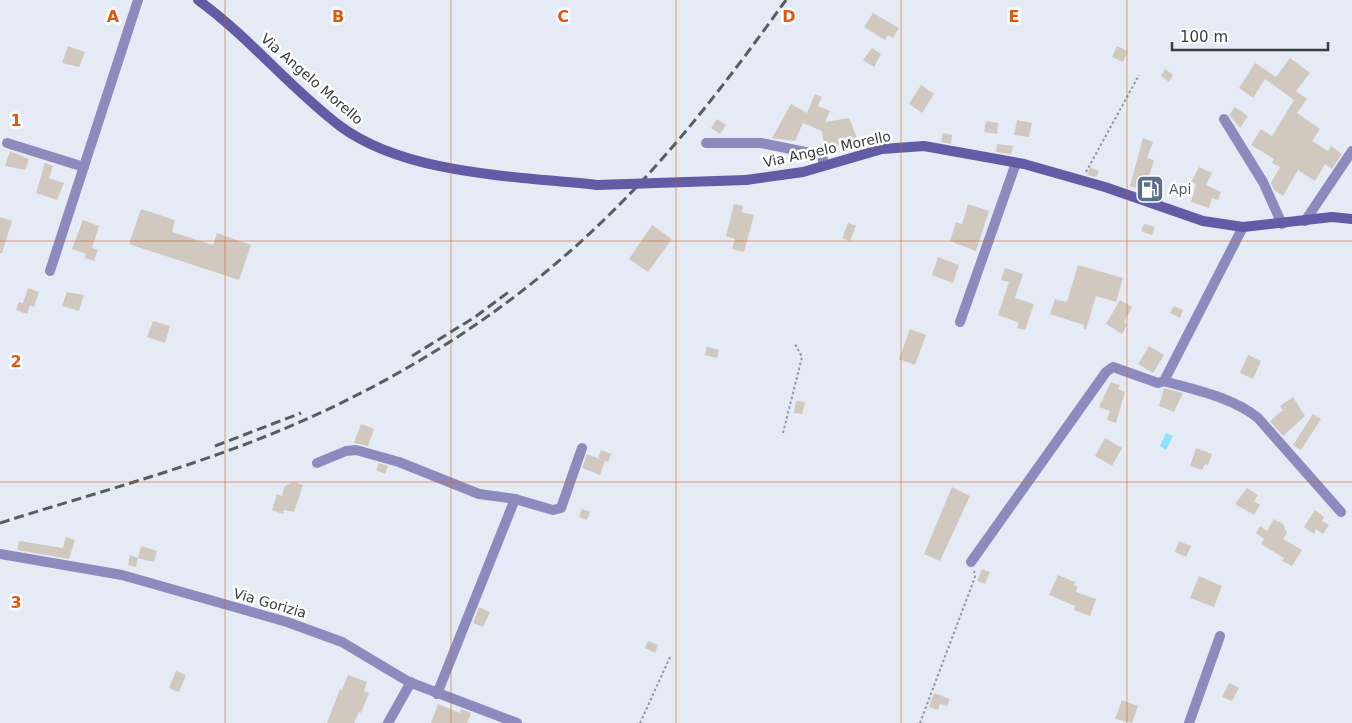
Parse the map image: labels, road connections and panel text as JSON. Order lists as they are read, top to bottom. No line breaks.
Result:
{"streets":{"street":["Via Angelo Morello","Via Gorizia"]},"places":{"fuel station":["Api"]},"scale_bar":"100 m","grid":{"columns":["A","B","C","D","E"],"rows":["1","2","3"]}}
